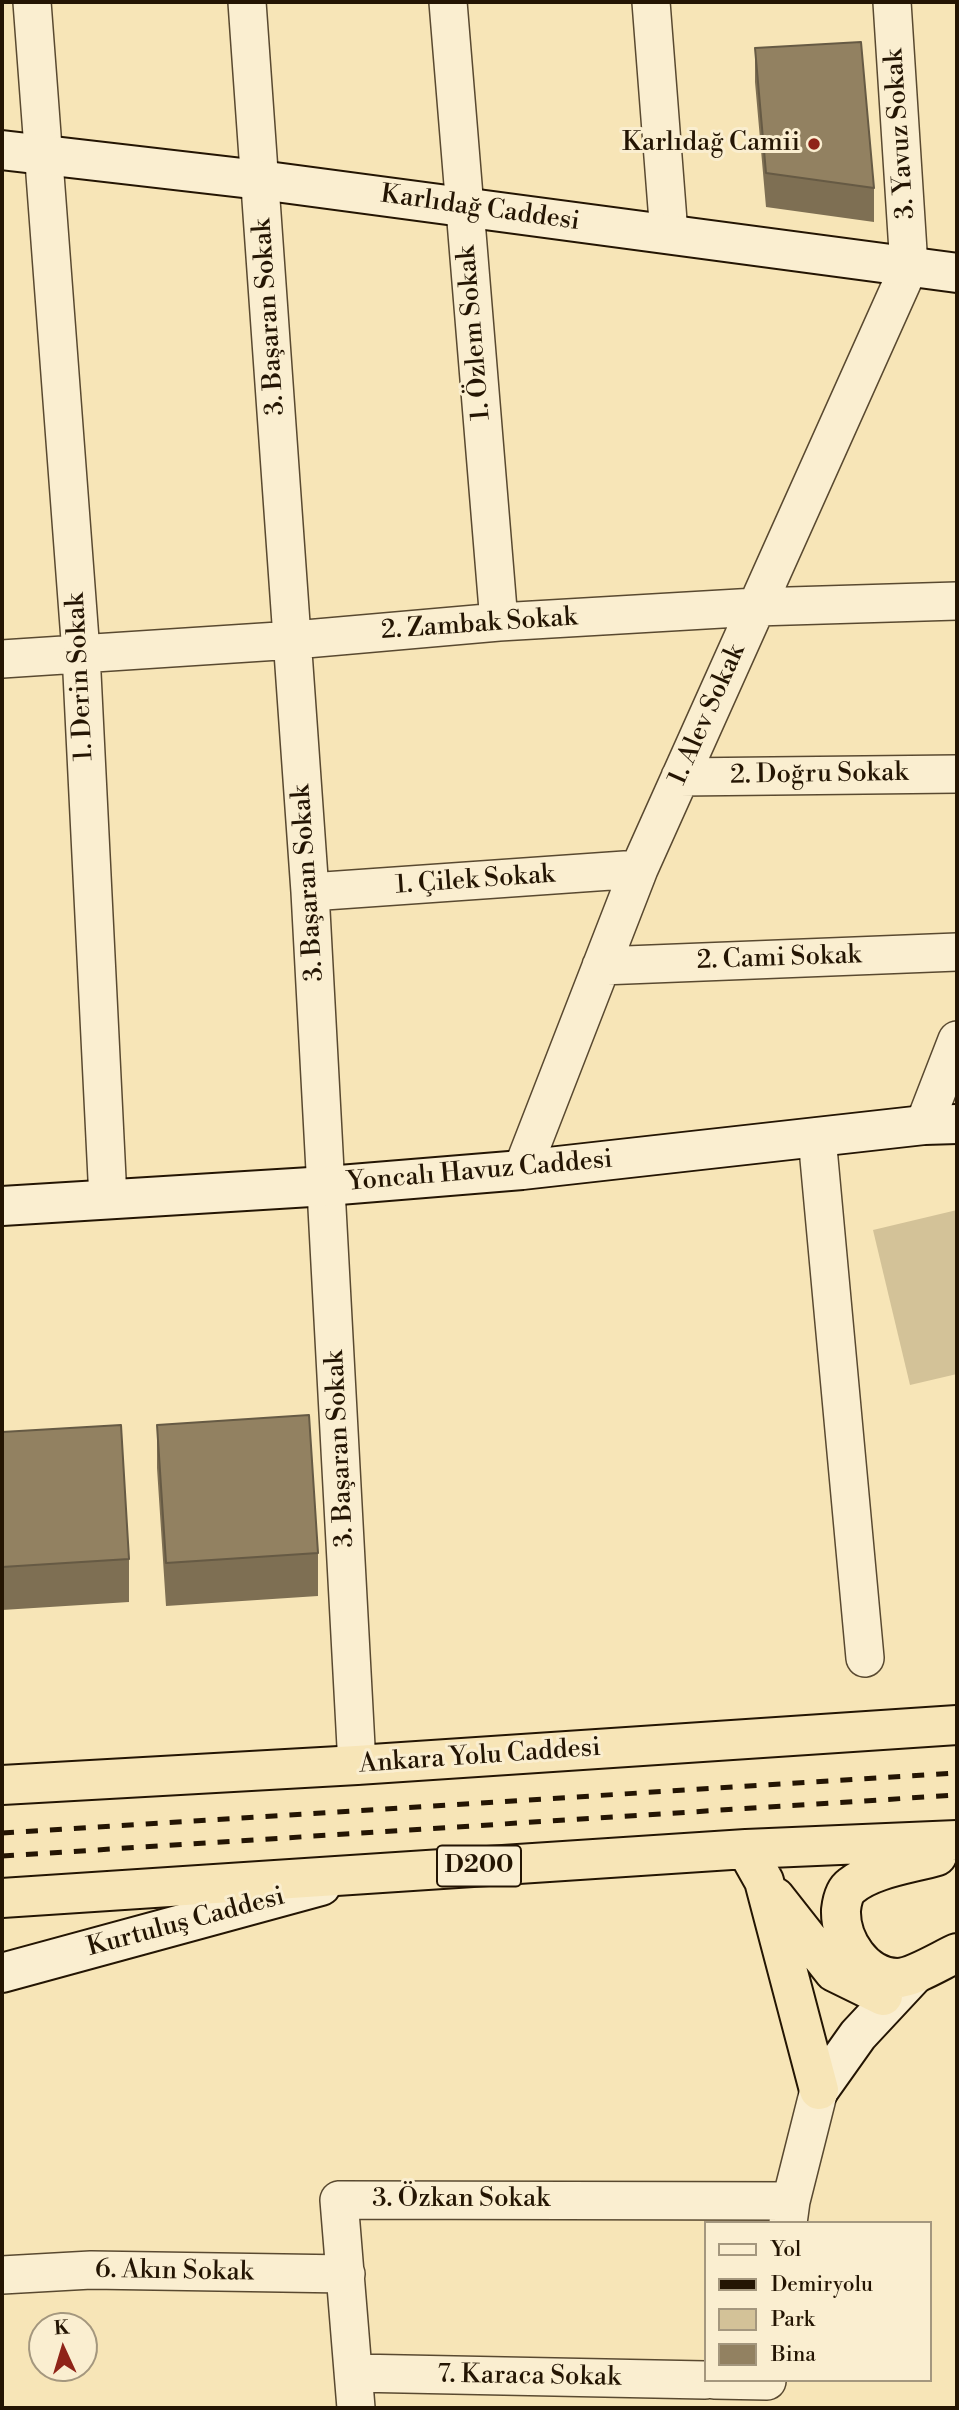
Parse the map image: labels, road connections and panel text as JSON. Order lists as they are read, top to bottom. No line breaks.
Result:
{"streets":{"highway":["Ankara Yolu Caddesi","D200"],"main road":["Karlıdağ Caddesi","Yoncalı Havuz Caddesi","Kurtuluş Caddesi"],"street":["3. Yavuz Sokak","3. Başaran Sokak","1. Özlem Sokak","2. Zambak Sokak","1. Derin Sokak","1. Alev Sokak","2. Doğru Sokak","1. Çilek Sokak","2. Cami Sokak","3. Özkan Sokak","6. Akın Sokak","7. Karaca Sokak"]},"crossings":[["3. Yavuz Sokak","Karlıdağ Caddesi"],["3. Yavuz Sokak","1. Alev Sokak"],["Karlıdağ Caddesi","3. Başaran Sokak"],["Karlıdağ Caddesi","1. Özlem Sokak"],["Karlıdağ Caddesi","1. Derin Sokak"],["Karlıdağ Caddesi","1. Alev Sokak"],["3. Başaran Sokak","2. Zambak Sokak"],["3. Başaran Sokak","1. Çilek Sokak"],["3. Başaran Sokak","Yoncalı Havuz Caddesi"],["3. Başaran Sokak","Ankara Yolu Caddesi"],["1. Özlem Sokak","2. Zambak Sokak"],["2. Zambak Sokak","1. Derin Sokak"],["2. Zambak Sokak","1. Alev Sokak"],["1. Derin Sokak","Yoncalı Havuz Caddesi"],["1. Alev Sokak","2. Doğru Sokak"],["1. Alev Sokak","1. Çilek Sokak"],["1. Alev Sokak","2. Cami Sokak"],["1. Alev Sokak","Yoncalı Havuz Caddesi"],["D200","Kurtuluş Caddesi"],["3. Özkan Sokak","6. Akın Sokak"],["3. Özkan Sokak","7. Karaca Sokak"]],"places":["Karlıdağ Camii"],"legend":["Yol","Demiryolu","Park","Bina"],"north":"top"}
